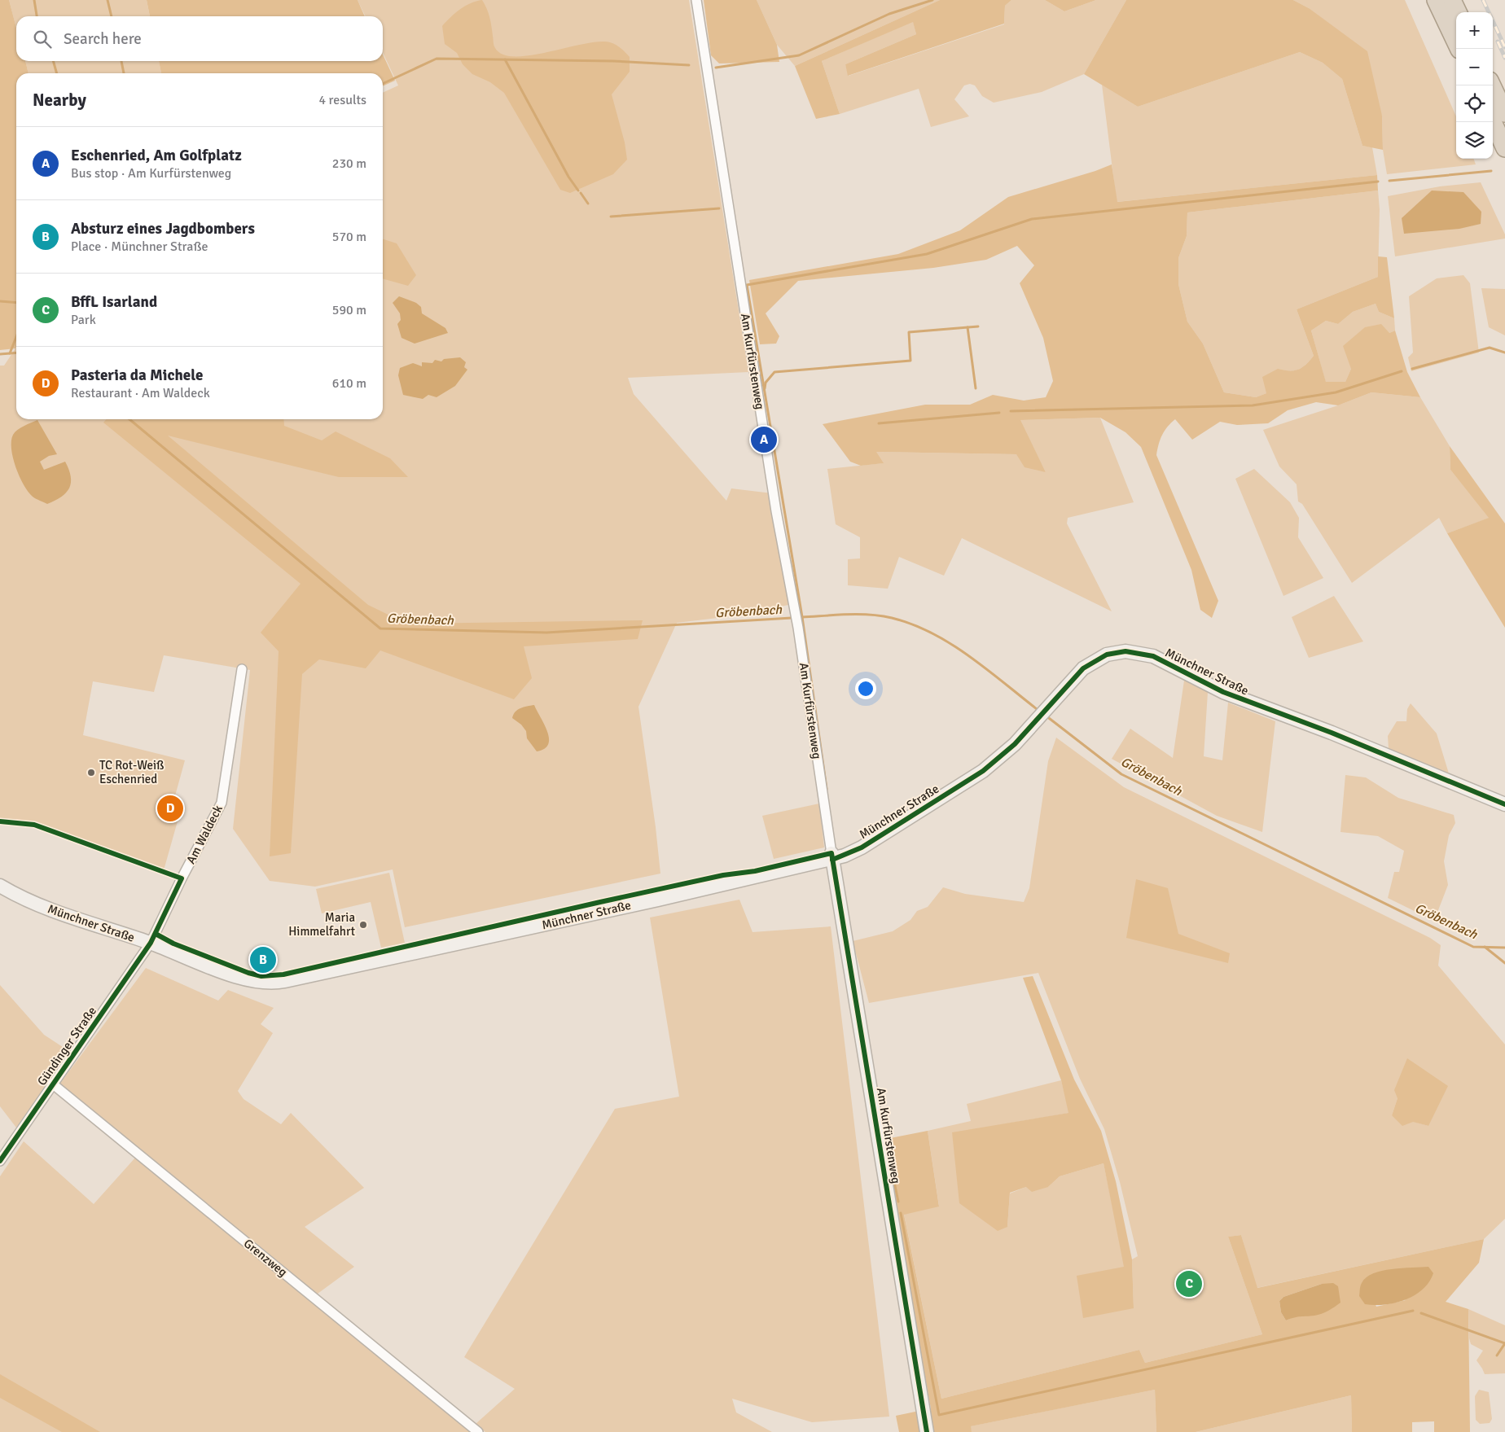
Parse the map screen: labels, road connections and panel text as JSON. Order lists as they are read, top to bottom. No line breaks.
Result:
{"streets":{"street":["Am Kurfürstenweg","Münchner Straße","Am Waldeck","Gündinger Straße","Grenzweg"]},"crossings":[["Am Kurfürstenweg","Münchner Straße"],["Münchner Straße","Am Waldeck"],["Münchner Straße","Gündinger Straße"],["Am Waldeck","Gündinger Straße"],["Gündinger Straße","Grenzweg"]],"water":["Gröbenbach"],"places":["TC Rot-Weiß Eschenried","Maria Himmelfahrt"],"page":{"map_buttons":["+","−"],"search":"Search here","heading":["Nearby","4 results"],"list":[{"mark":"A","name":"Eschenried, Am Golfplatz","note":"Bus stop · Am Kurfürstenweg","value":"230 m"},{"mark":"B","name":"Absturz eines Jagdbombers","note":"Place · Münchner Straße","value":"570 m"},{"mark":"C","name":"BffL Isarland","note":"Park","value":"590 m"},{"mark":"D","name":"Pasteria da Michele","note":"Restaurant · Am Waldeck","value":"610 m"}],"pins":["A","D","B","C"]}}
